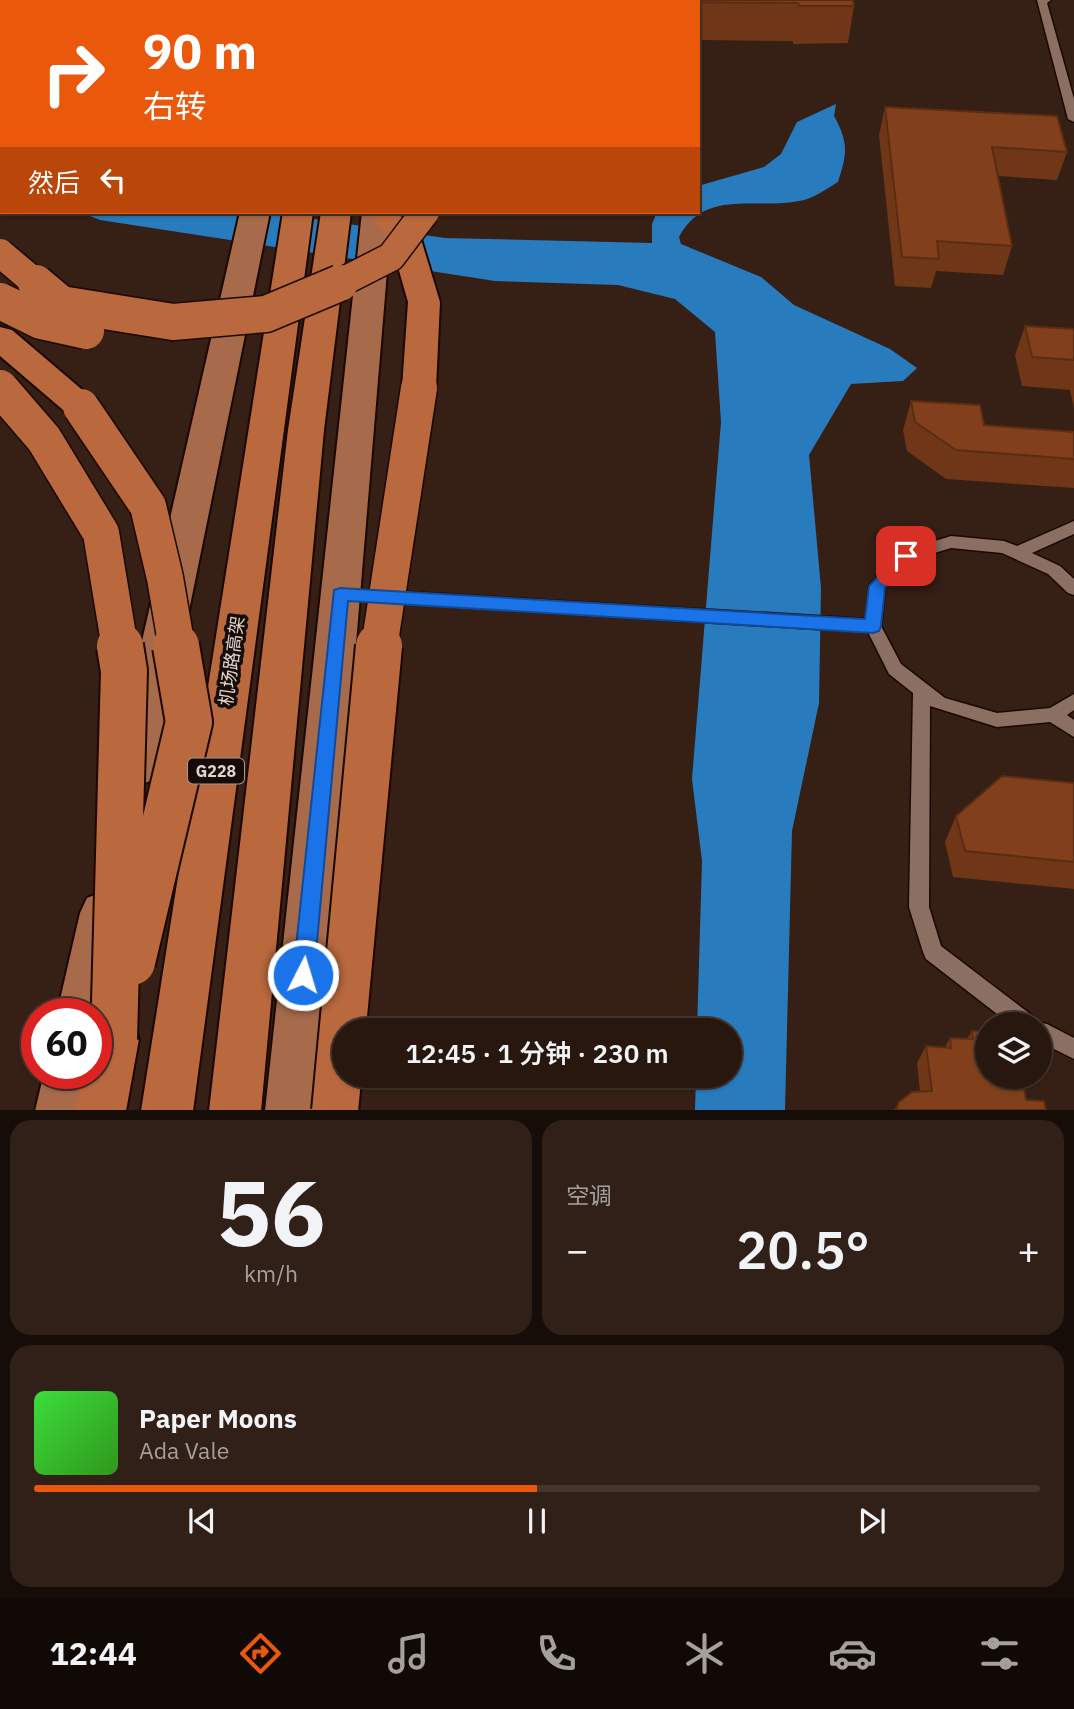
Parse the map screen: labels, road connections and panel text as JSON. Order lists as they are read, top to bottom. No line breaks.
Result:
{"streets":{"highway":["机场路高架","G228"]},"page":{"turn":["90 m","右转"],"then":"然后","limit":"60","trip":"12:45 · 1 分钟 · 230 m","tile":[["56","km/h"],"空调"],"heat":["−","20.5°","+"],"song":["Paper Moons","Ada Vale"],"tabs":"12:44"}}
